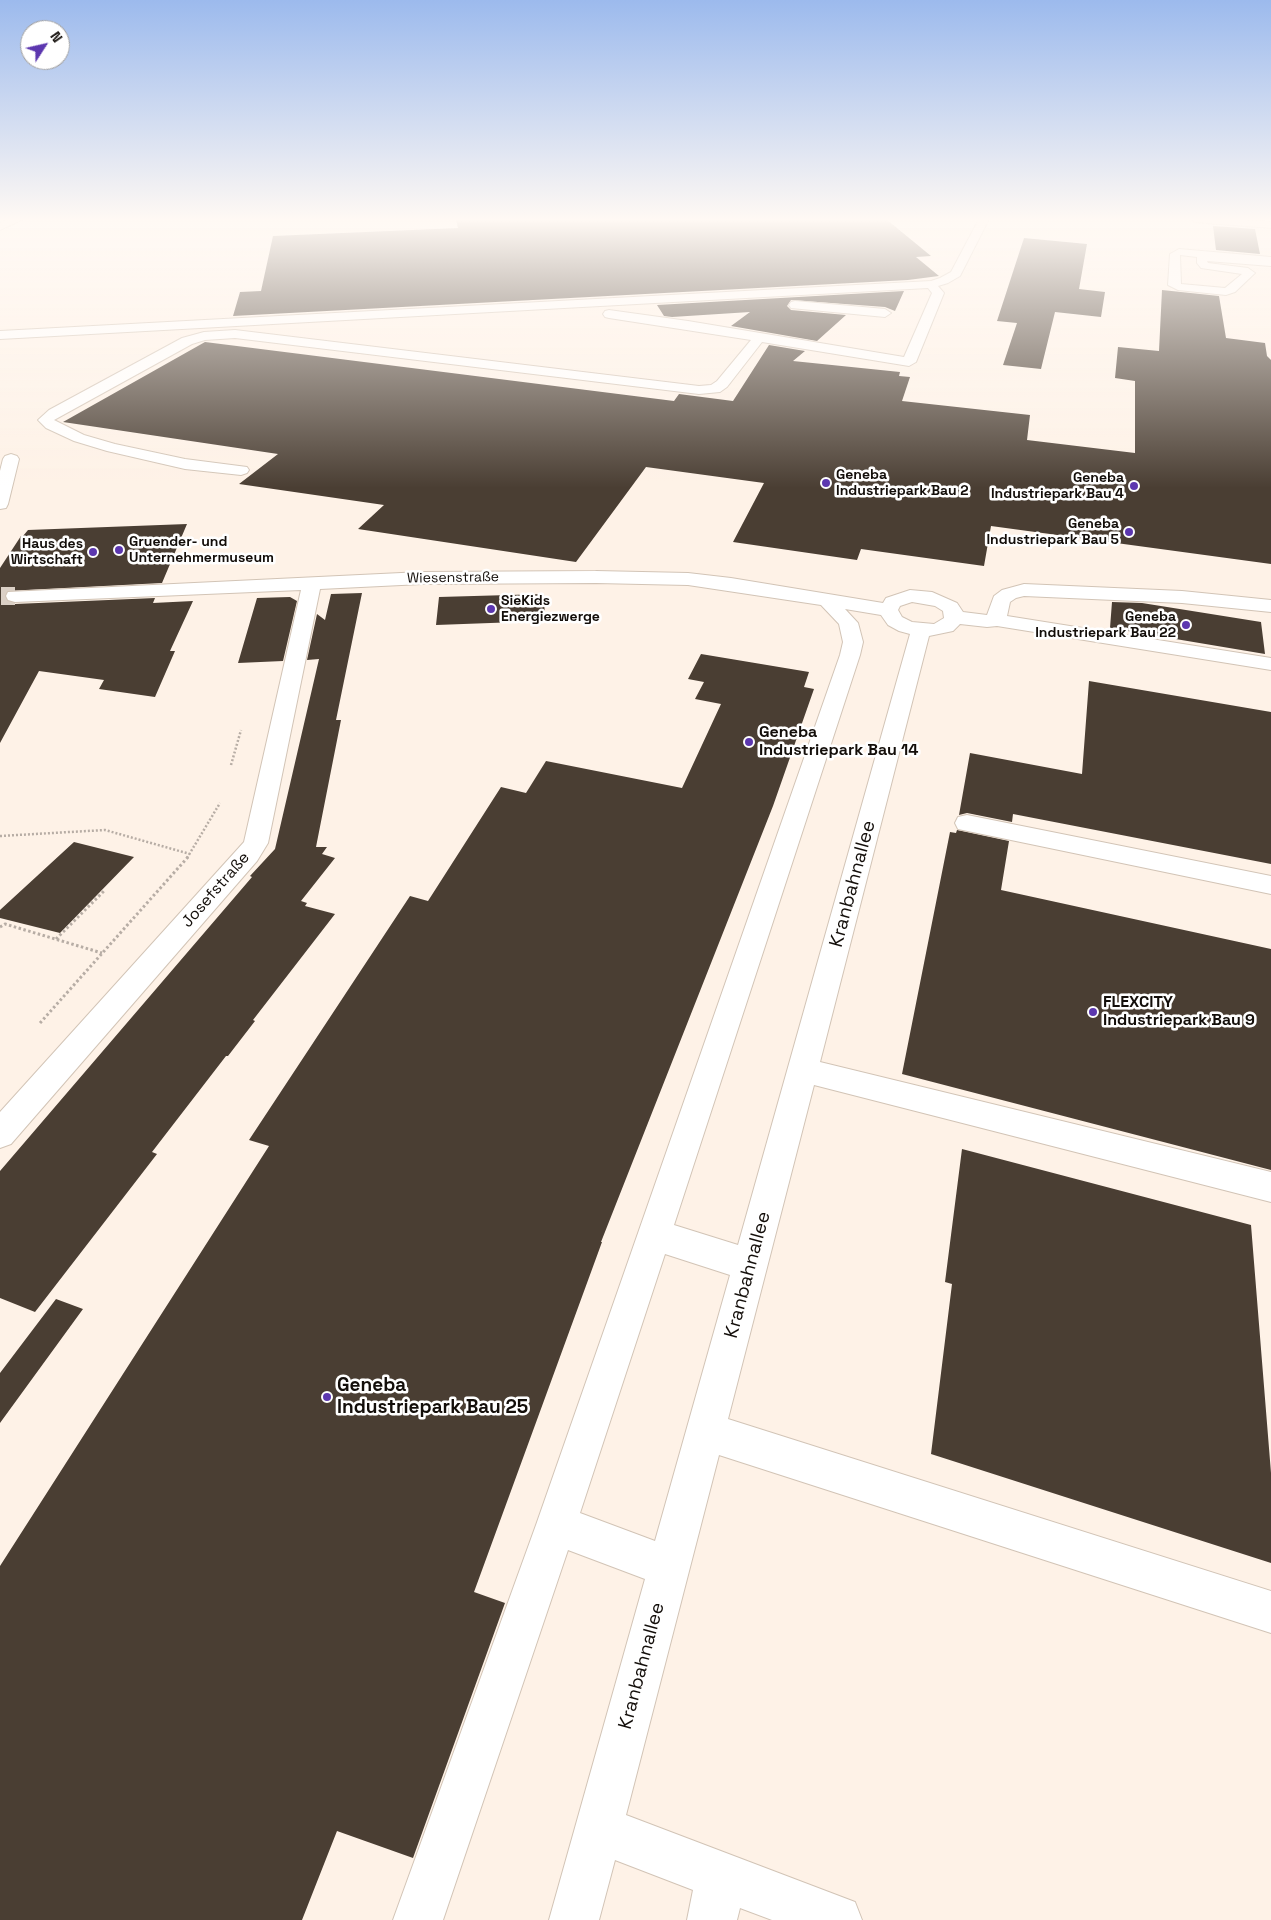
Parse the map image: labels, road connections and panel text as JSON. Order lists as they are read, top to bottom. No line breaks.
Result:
{"streets":{"street":["Wiesenstraße","Kranbahnallee","Josefstraße"]},"crossings":[["Wiesenstraße","Josefstraße"]],"places":["Geneba Industriepark Bau 2","Geneba Industriepark Bau 4","Geneba Industriepark Bau 5","Gruender- und Unternehmermuseum","Haus des Wirtschaft","SieKids Energiezwerge","Geneba Industriepark Bau 22","Geneba Industriepark Bau 14","FLEXCITY Industriepark Bau 9","Geneba Industriepark Bau 25"],"north":"top right"}
